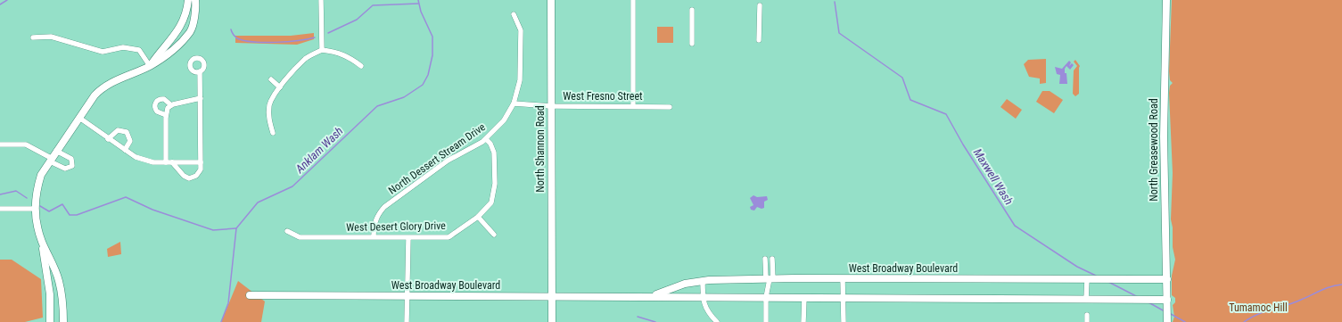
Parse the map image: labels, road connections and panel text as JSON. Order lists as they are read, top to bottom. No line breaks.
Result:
{"streets":{"street":["West Fresno Street","North Shannon Road","North Greasewood Road","North Dessert Stream Drive","West Desert Glory Drive","West Broadway Boulevard"]},"crossings":[["West Fresno Street","North Shannon Road"],["West Fresno Street","North Dessert Stream Drive"],["North Shannon Road","West Broadway Boulevard"],["North Greasewood Road","West Broadway Boulevard"],["North Dessert Stream Drive","West Desert Glory Drive"]],"water":["Anklam Wash","Maxwell Wash"],"parks":["Tumamoc Hill"]}
